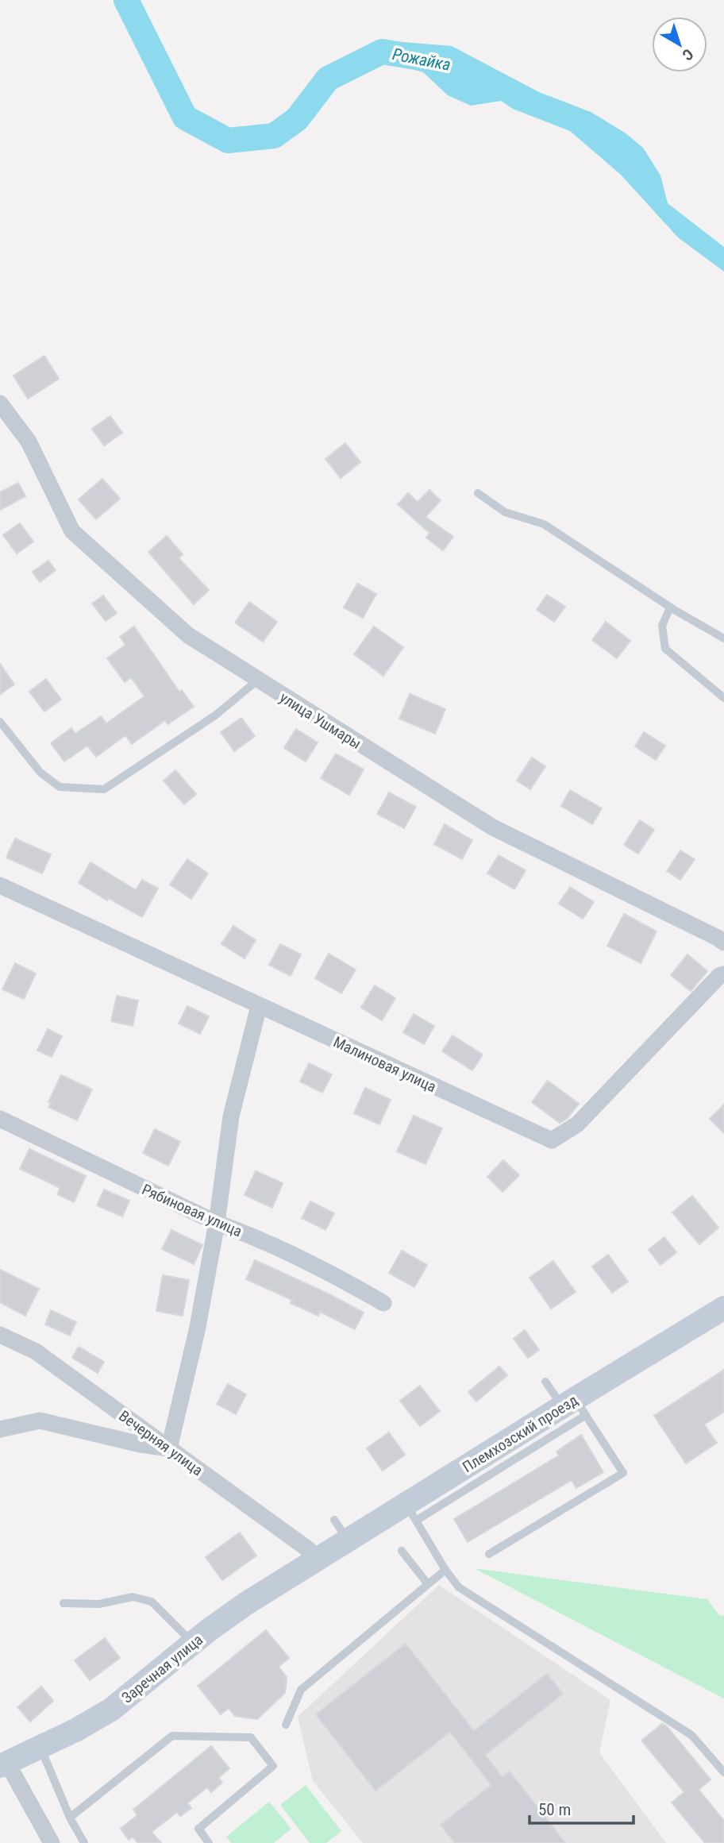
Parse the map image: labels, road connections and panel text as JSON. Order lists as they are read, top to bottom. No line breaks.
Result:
{"streets":{"main road":["Племхозский проезд","Заречная улица"],"street":["улица Ушмары","Малиновая улица","Рябиновая улица","Вечерняя улица"]},"crossings":[["Племхозский проезд","Вечерняя улица"],["Племхозский проезд","Заречная улица"],["Вечерняя улица","Заречная улица"]],"water":["Рожайка"],"scale_bar":"50 m","north":"bottom right"}
